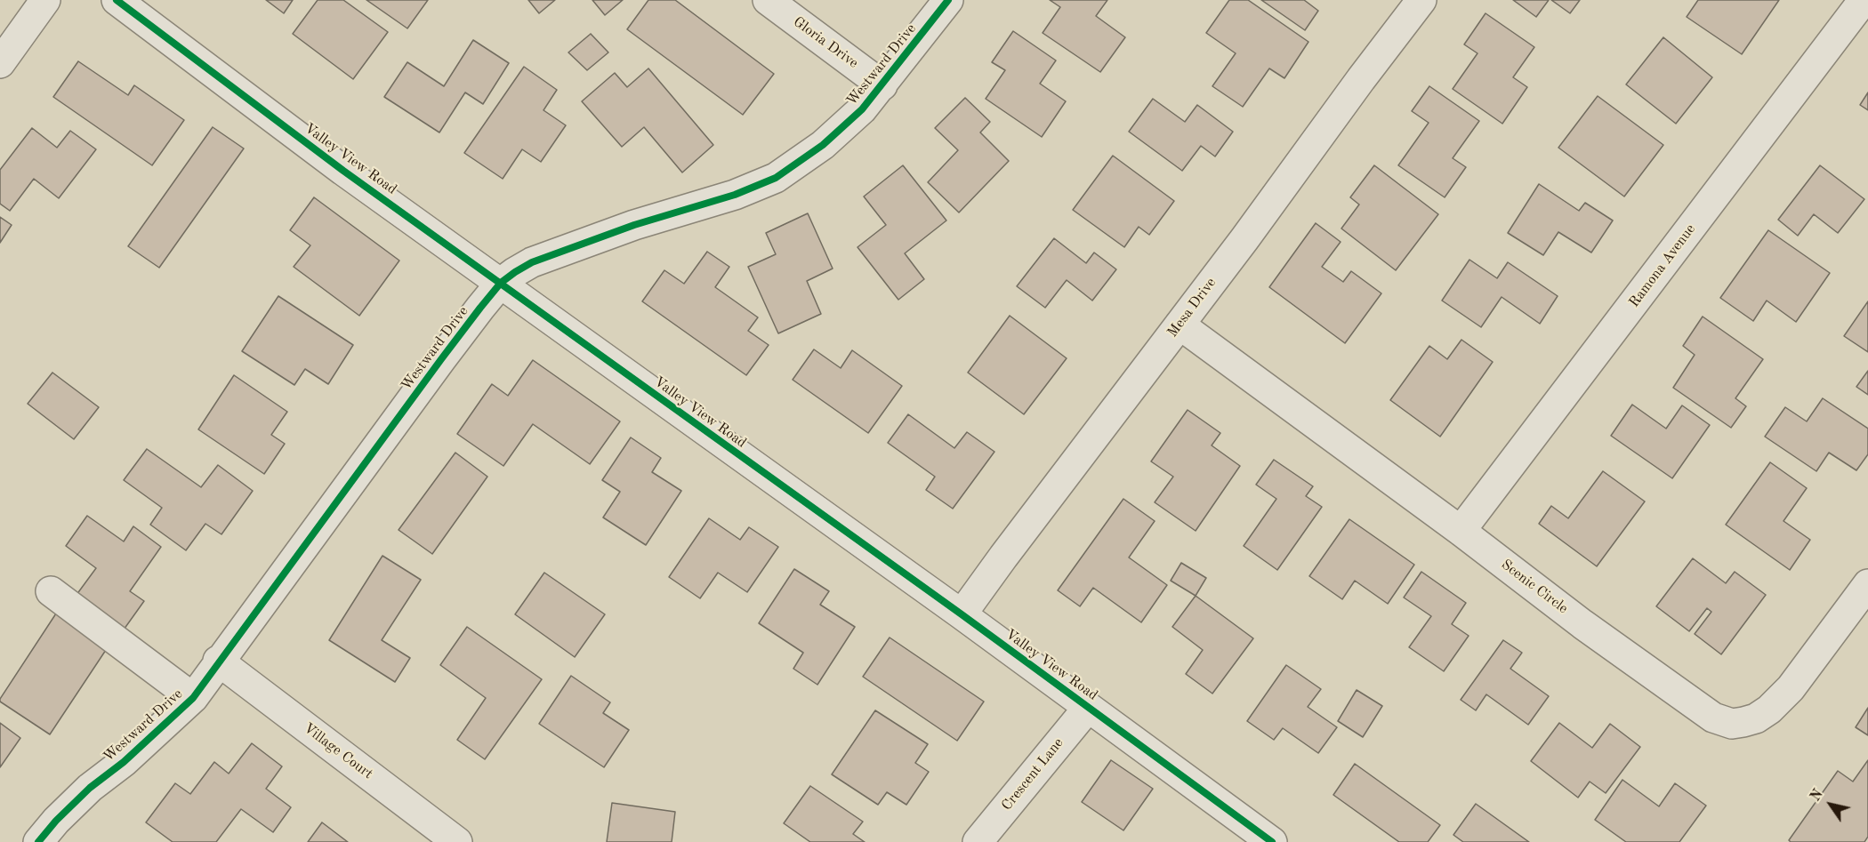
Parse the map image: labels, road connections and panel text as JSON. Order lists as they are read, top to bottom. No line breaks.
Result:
{"streets":{"street":["Gloria Drive","Westward Drive","Valley View Road","Ramona Avenue","Mesa Drive","Scenic Circle","Village Court","Crescent Lane"]},"crossings":[["Gloria Drive","Westward Drive"],["Westward Drive","Valley View Road"],["Westward Drive","Village Court"],["Valley View Road","Mesa Drive"],["Valley View Road","Crescent Lane"],["Ramona Avenue","Scenic Circle"],["Mesa Drive","Scenic Circle"]],"north":"top left"}
